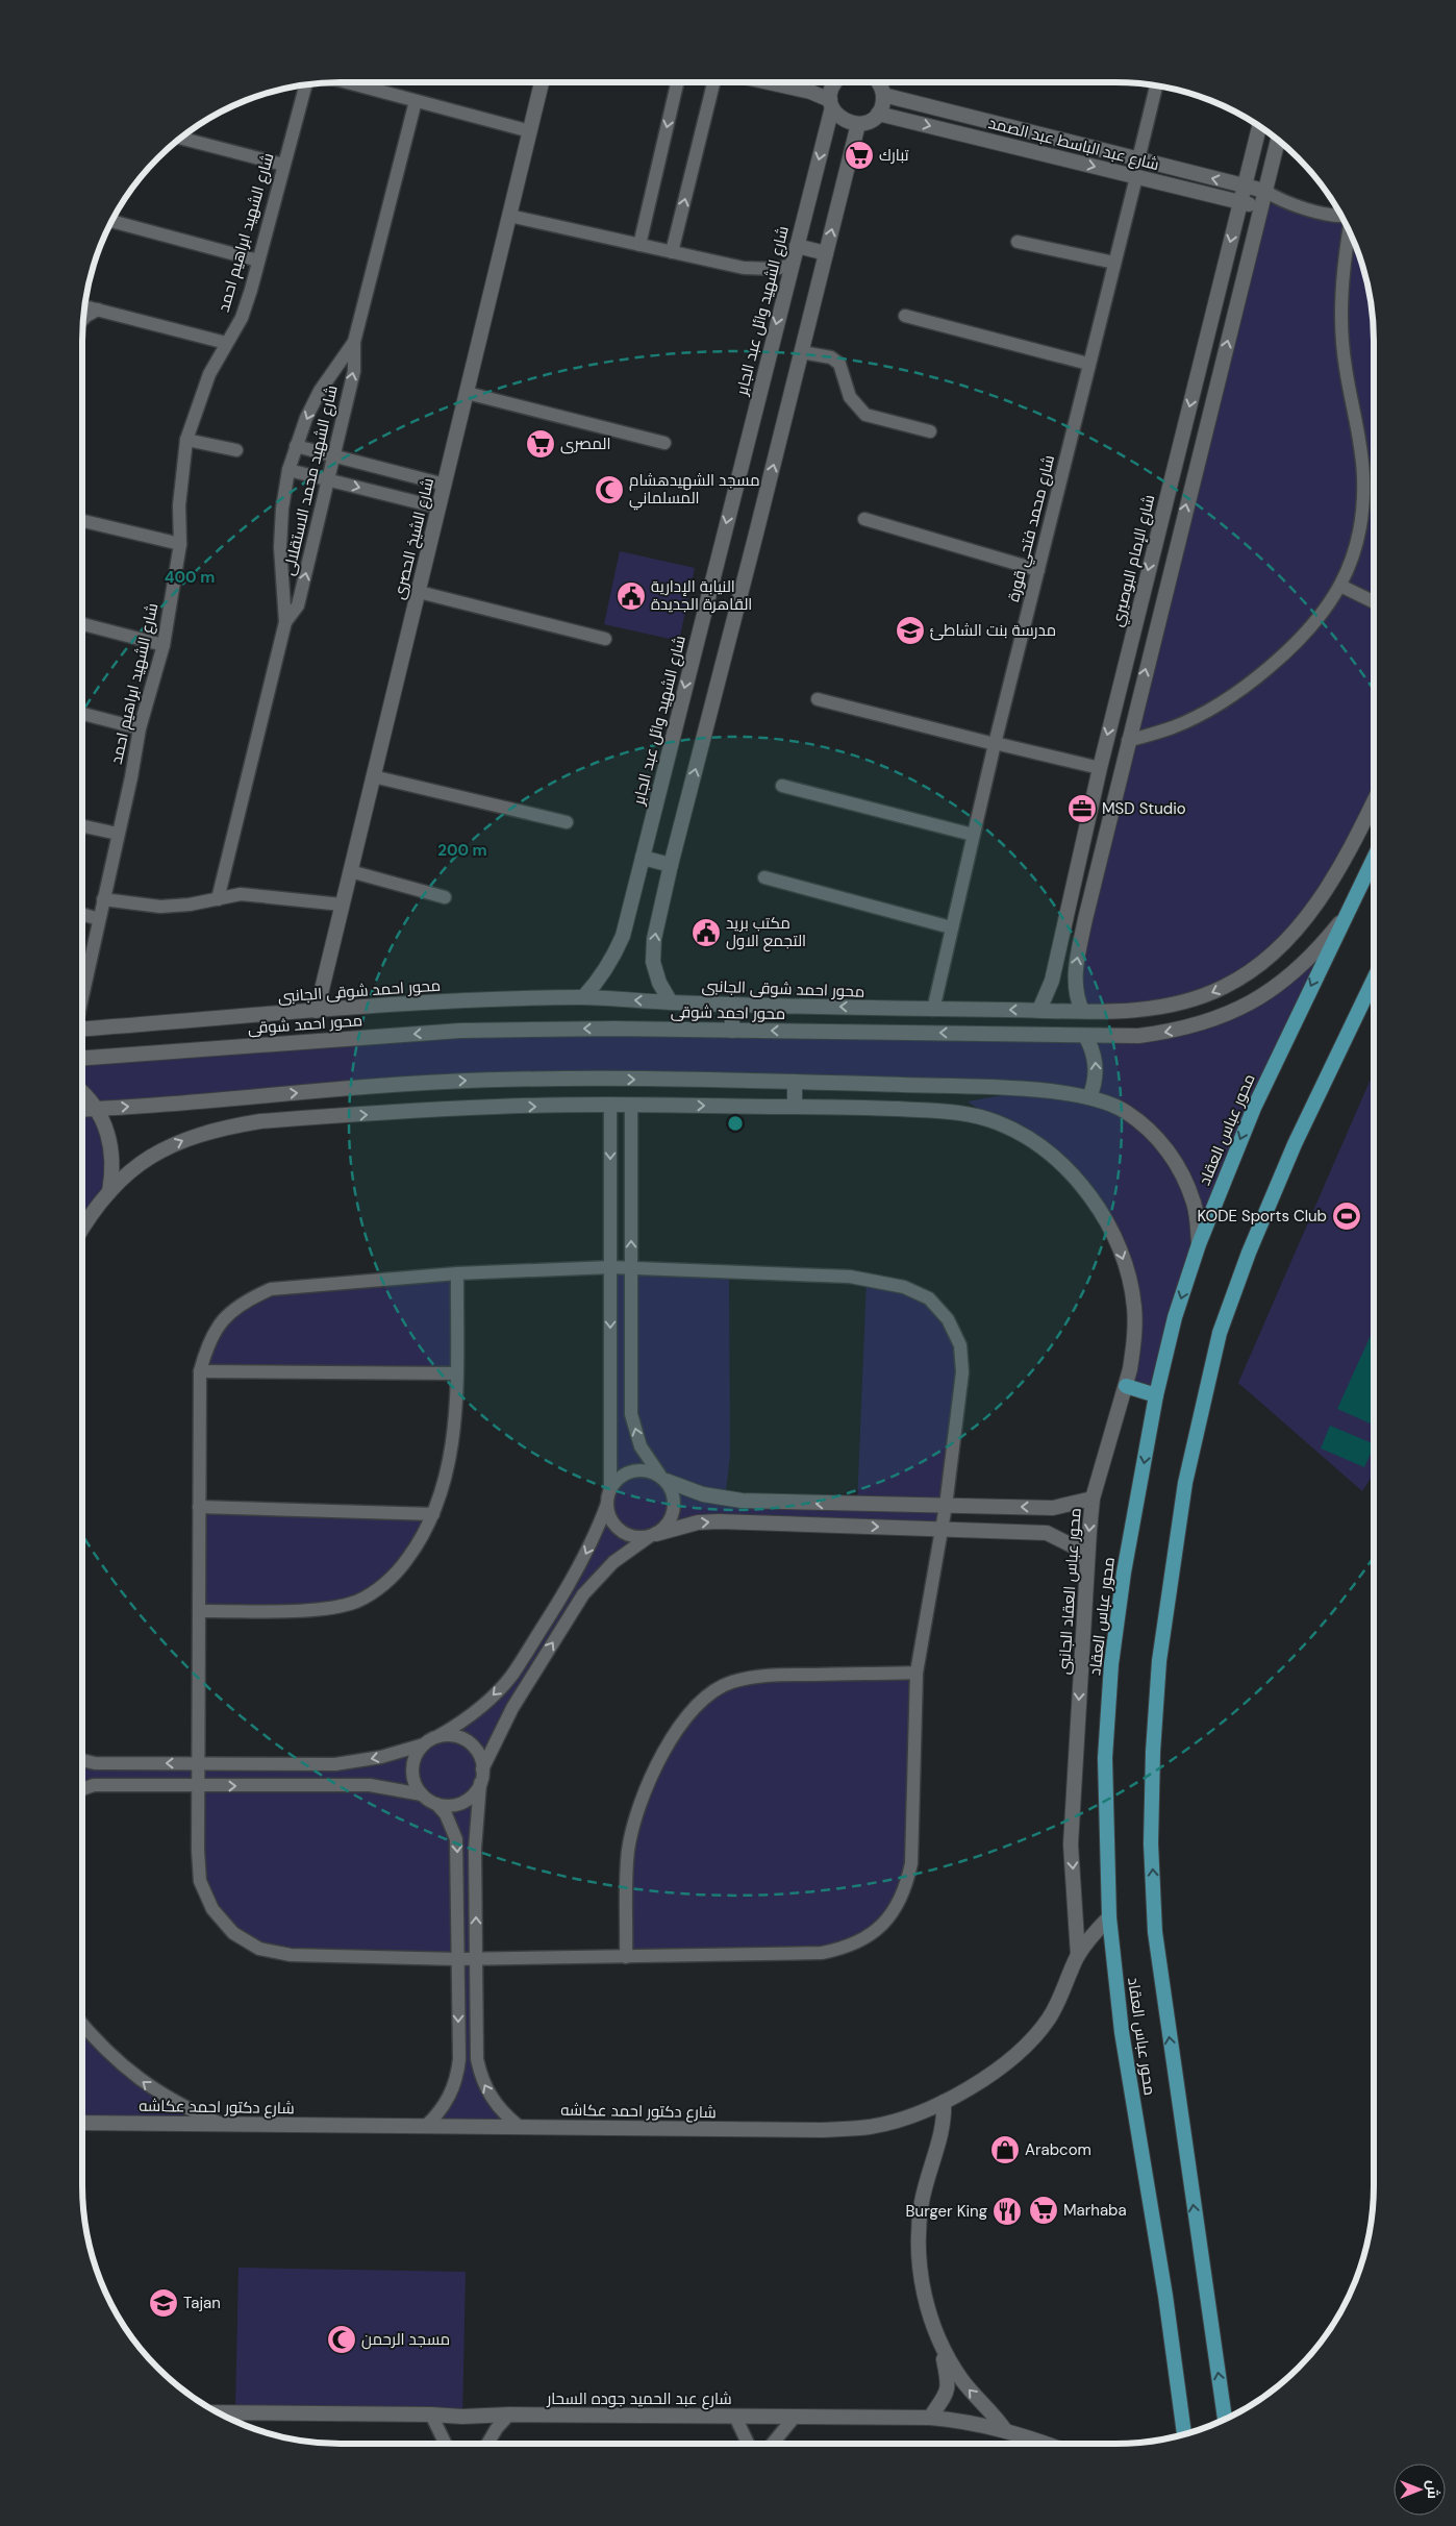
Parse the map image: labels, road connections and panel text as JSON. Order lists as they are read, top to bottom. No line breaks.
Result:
{"streets":{"main road":["محور عباس العقاد"],"street":["شارع عبد الباسط عبد الصمد","شارع الشهيد ابراهيم احمد","شارع الشهيد وائل عبد الجابر","شارع الشهيد محمد الاستقلالى","شارع محمد فتحي قورة","شارع الشيخ الحصرى","شارع الإمام البوصيري","محور احمد شوقى الجانبى","محور احمد شوقى","محور عباس العقاد الجانبى","شارع دكتور احمد عكاشه","شارع عبد الحميد جوده السحار"]},"crossings":[["شارع عبد الباسط عبد الصمد","شارع محمد فتحي قورة"],["شارع عبد الباسط عبد الصمد","شارع الإمام البوصيري"],["شارع الشهيد وائل عبد الجابر","محور احمد شوقى الجانبى"],["شارع محمد فتحي قورة","محور احمد شوقى الجانبى"],["شارع الشيخ الحصرى","محور احمد شوقى الجانبى"],["شارع الإمام البوصيري","محور احمد شوقى الجانبى"],["محور احمد شوقى","محور عباس العقاد"],["محور عباس العقاد","شارع دكتور احمد عكاشه"],["محور عباس العقاد الجانبى","شارع دكتور احمد عكاشه"]],"one_way":["محور عباس العقاد الجانبى"],"places":{"supermarket":["تبارك","المصرى","Marhaba"],"mosque":["مسجد الشهيدهشام المسلماني","مسجد الرحمن"],"public building":["النيابة الإدارية القاهرة الجديدة","مكتب بريد التجمع الاول"],"school or university":["مدرسة بنت الشاطئ","Tajan"],"office":["MSD Studio"],"sports":["KODE Sports Club"],"shop":["Arabcom"],"restaurant":["Burger King"]},"north":"right","rings":["400 m","200 m"]}
